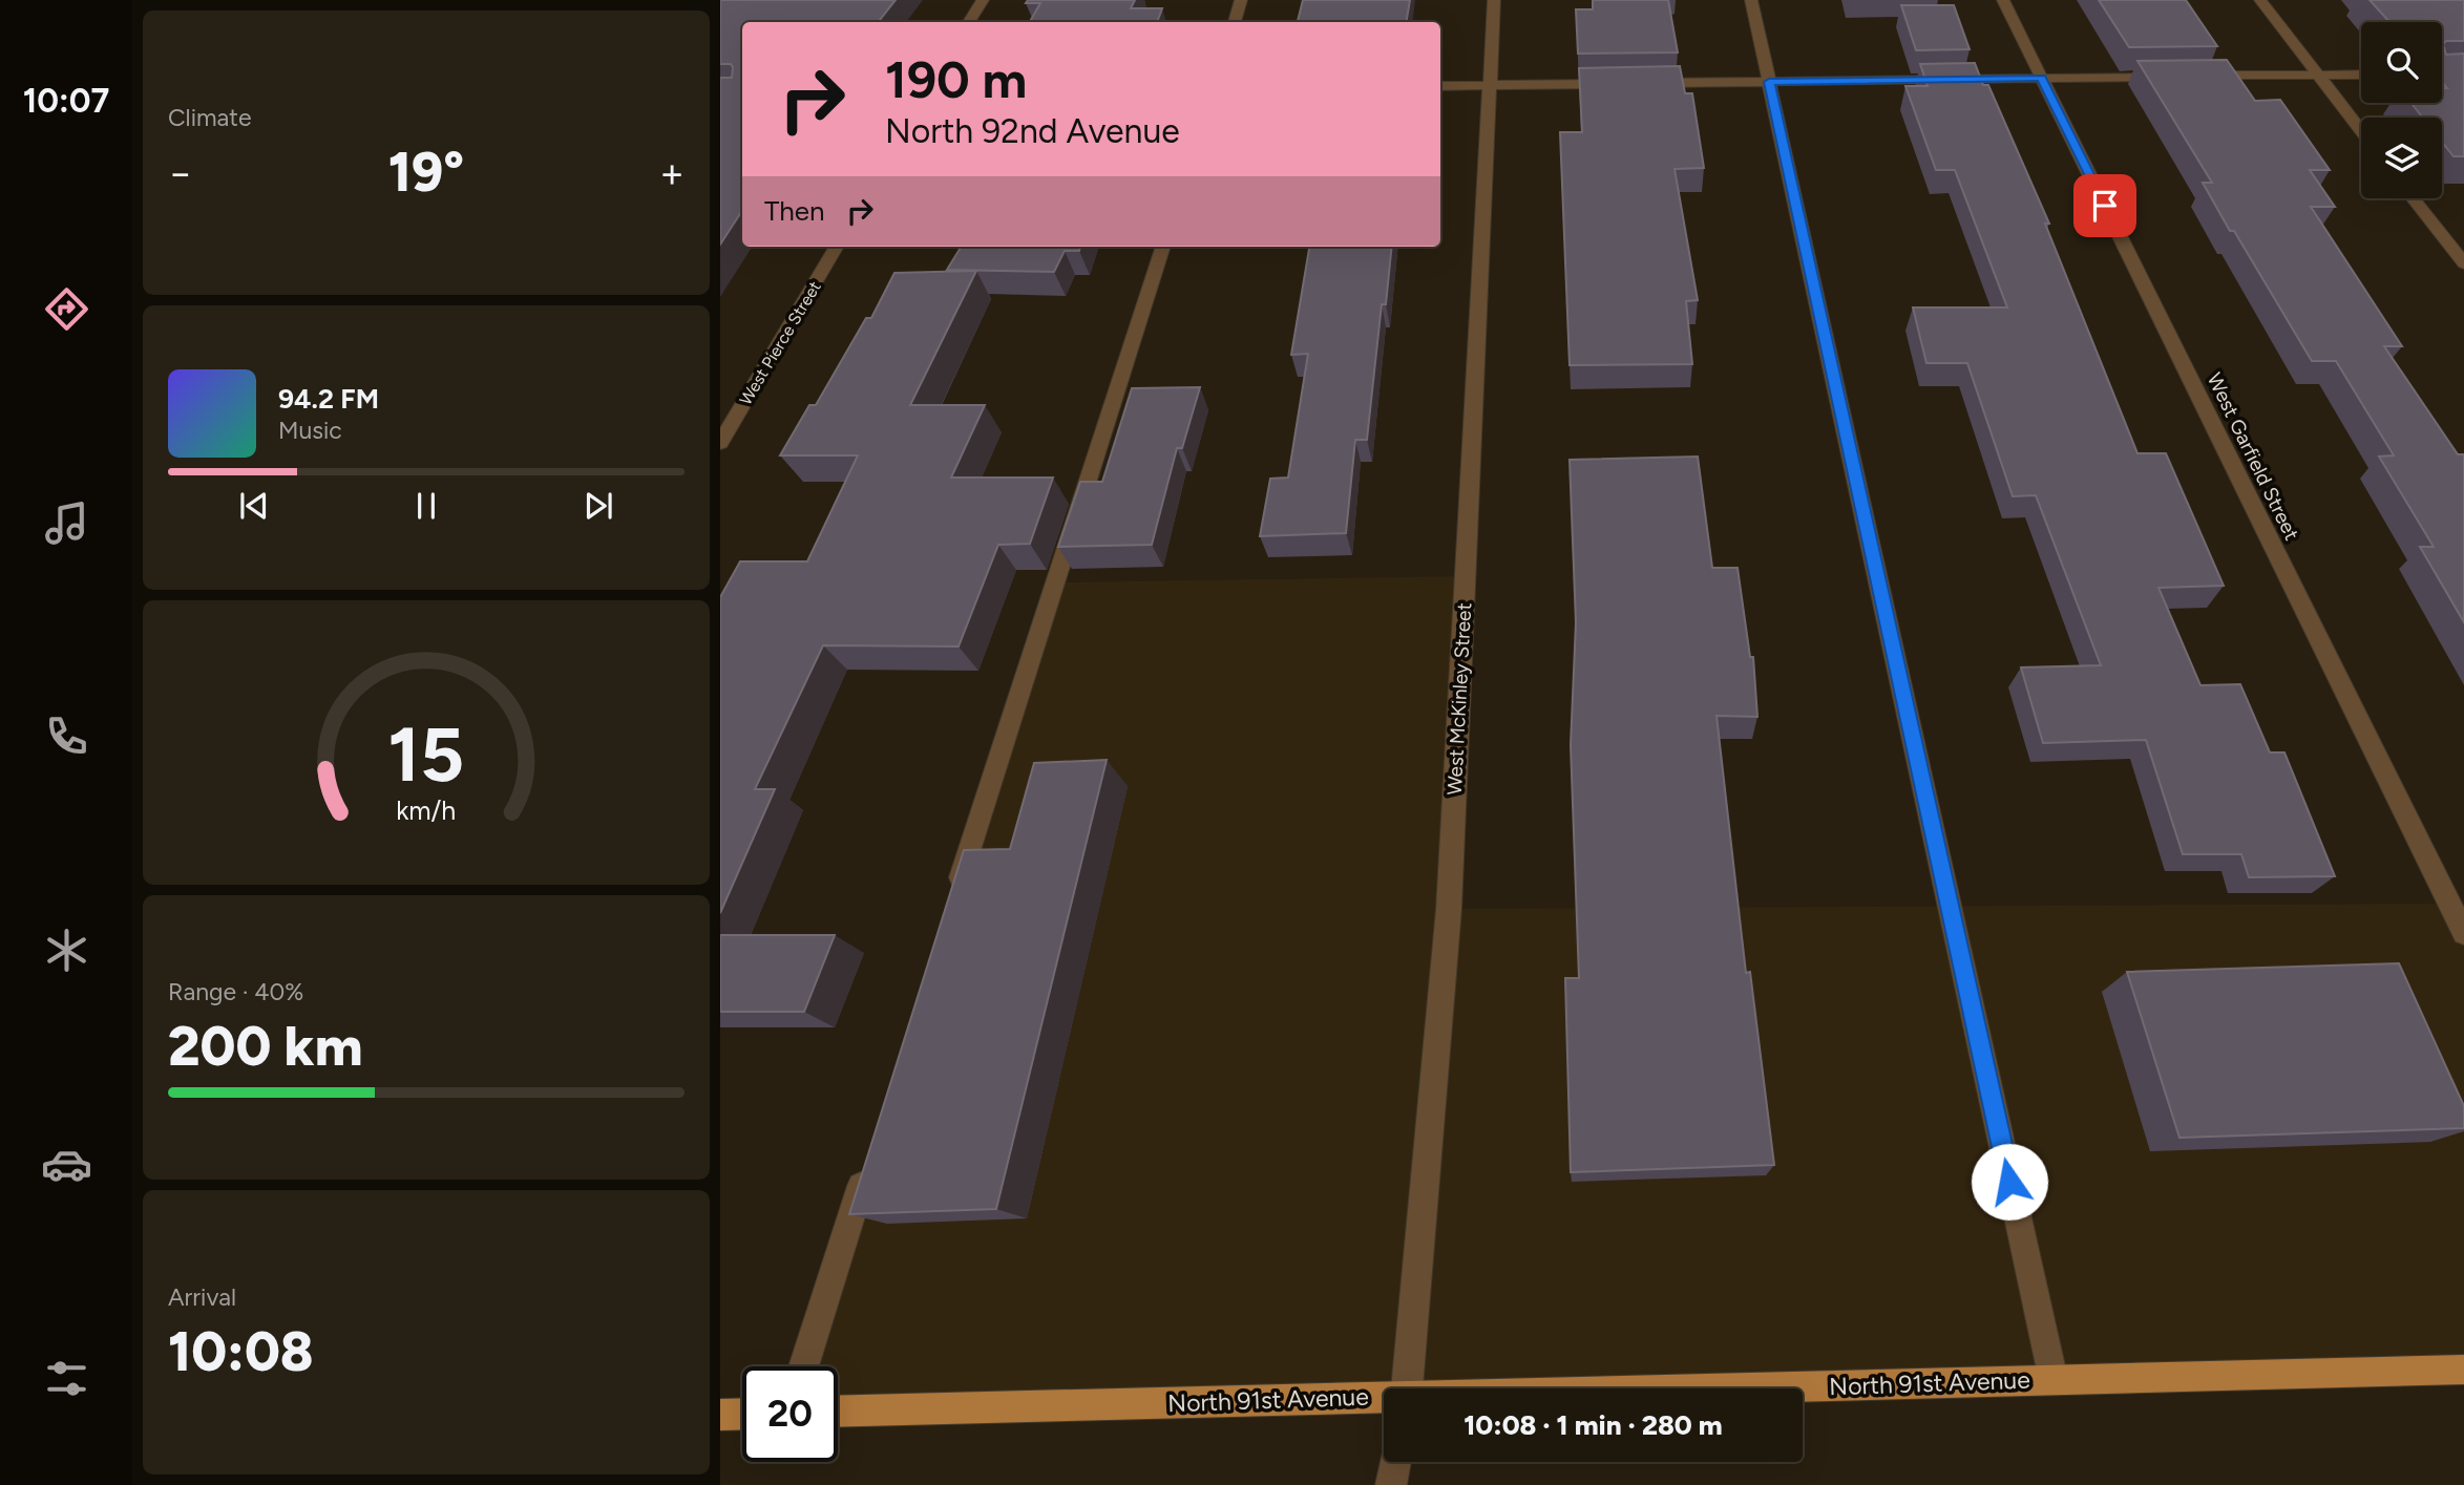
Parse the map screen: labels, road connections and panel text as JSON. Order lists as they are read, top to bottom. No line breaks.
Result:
{"streets":{"main road":["North 91st Avenue"],"street":["West Pierce Street","West Garfield Street","West McKinley Street"]},"page":{"tabs":"10:07","tile":["Climate",["Range · 40%","200 km"],["Arrival","10:08"]],"turn":["190 m","North 92nd Avenue"],"heat":["−","19°","+"],"then":"Then","song":["94.2 FM","Music"],"limit":"20","trip":"10:08 · 1 min · 280 m","gauge":["15","km/h"]}}
